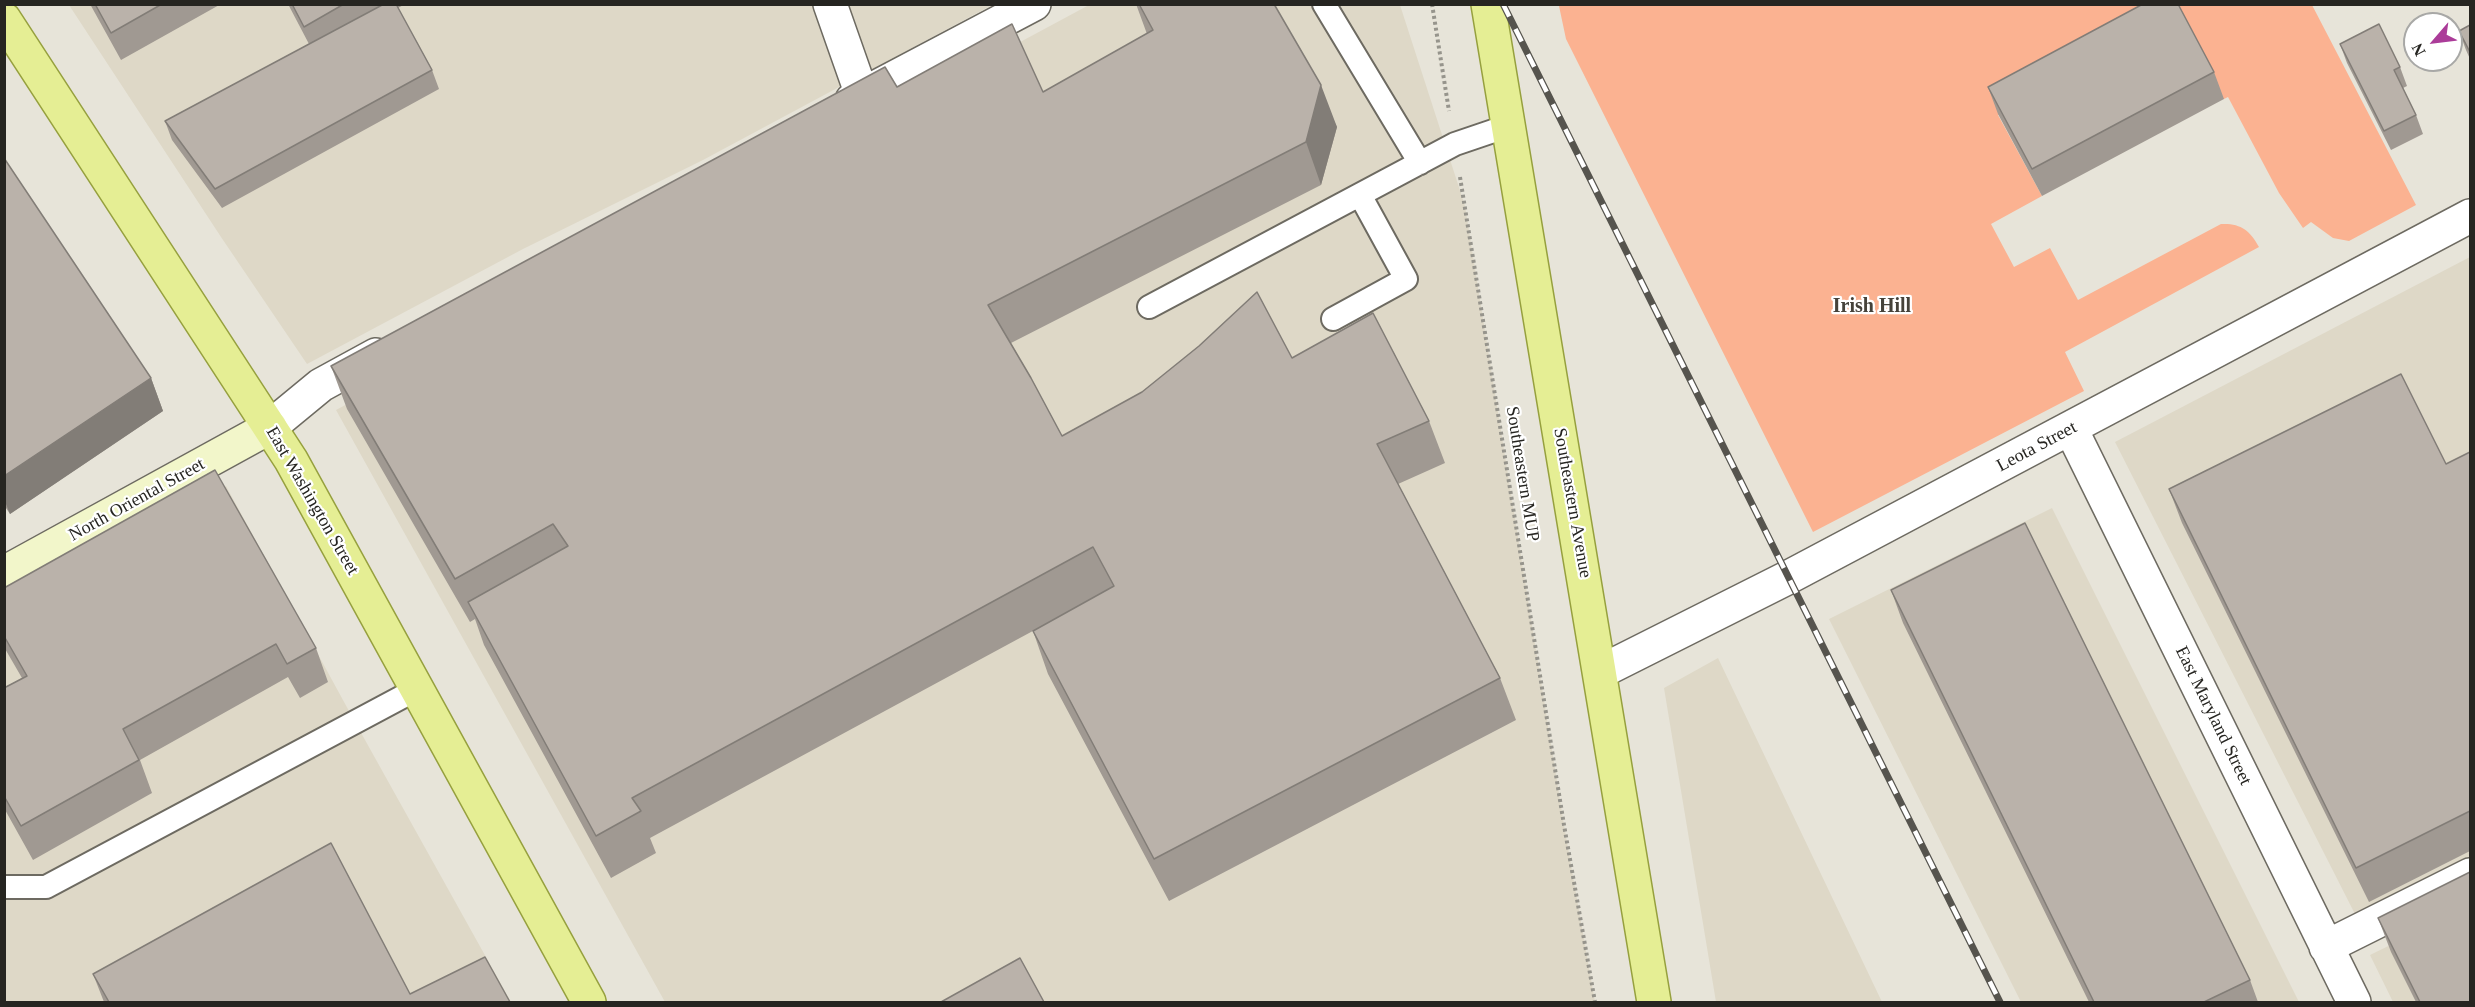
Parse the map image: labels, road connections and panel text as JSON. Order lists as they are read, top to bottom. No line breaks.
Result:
{"streets":{"main road":["East Washington Street","Southeastern Avenue"],"street":["Leota Street","North Oriental Street","East Maryland Street"],"path":["Southeastern MUP"]},"crossings":[["Leota Street","Southeastern Avenue"],["Leota Street","East Maryland Street"],["North Oriental Street","East Washington Street"]],"districts":["Irish Hill"],"north":"bottom left"}
